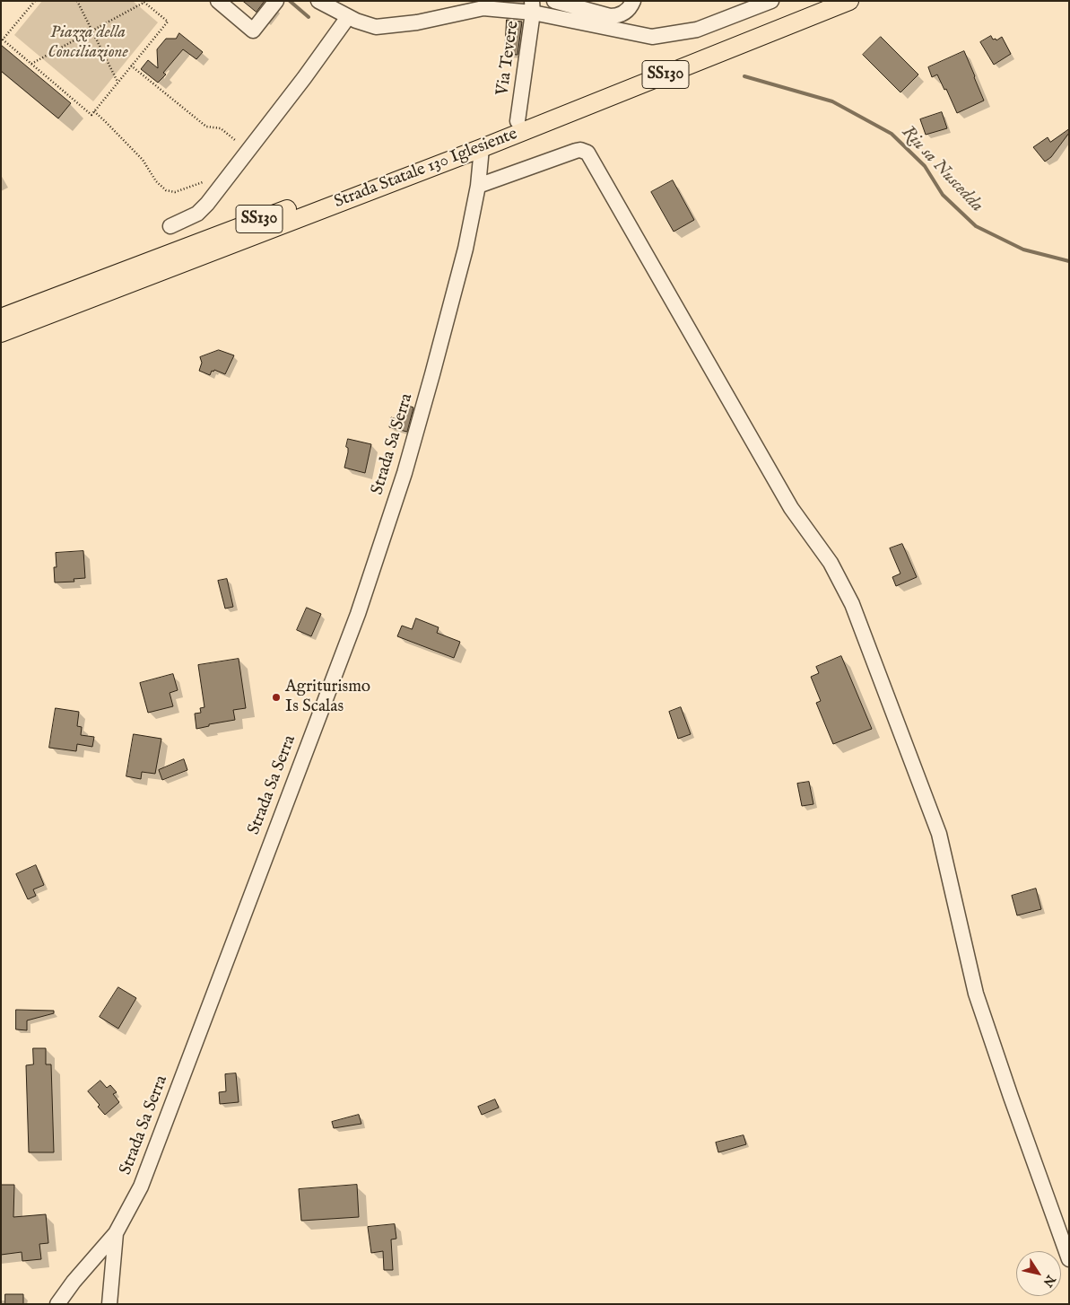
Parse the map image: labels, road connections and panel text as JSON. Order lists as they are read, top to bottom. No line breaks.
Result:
{"streets":{"main road":["SS130","Strada Statale 130 Iglesiente"],"street":["Via Tevere","Strada Sa Serra"]},"crossings":[["Via Tevere","Strada Statale 130 Iglesiente"],["Strada Statale 130 Iglesiente","Strada Sa Serra"]],"water":["Riu sa Nuscedda"],"parks":["Piazza della Conciliazione"],"places":["Agriturismo Is Scalas"],"north":"bottom right"}
